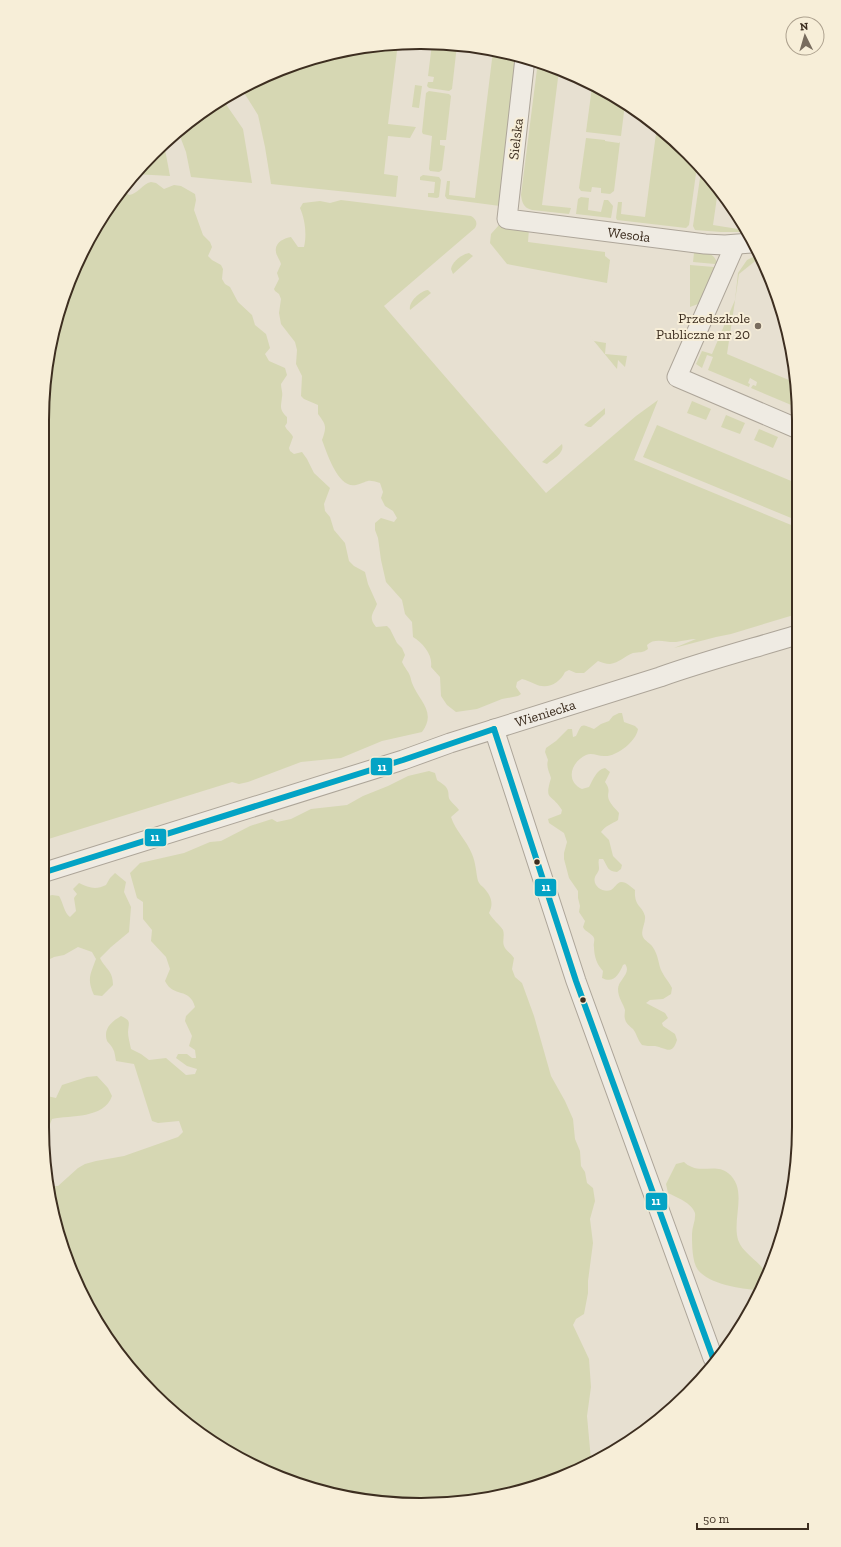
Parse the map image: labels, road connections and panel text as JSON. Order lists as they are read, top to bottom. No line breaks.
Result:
{"streets":{"street":["Sielska","Wesoła","Wieniecka"]},"crossings":[["Sielska","Wesoła"]],"places":["Przedszkole Publiczne nr 20"],"lines":["transit line 11"],"scale_bar":"50 m","north":"top"}
